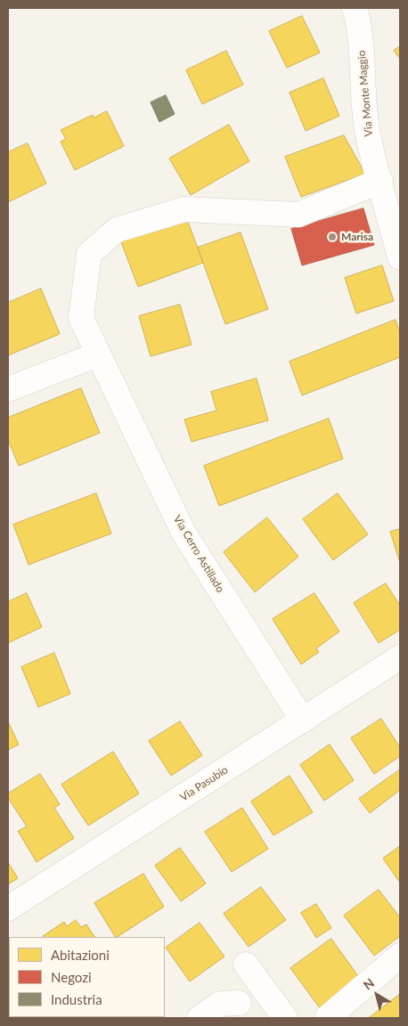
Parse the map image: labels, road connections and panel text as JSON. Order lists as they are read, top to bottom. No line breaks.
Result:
{"streets":{"street":["Via Monte Maggio","Via Cerro Astillado","Via Pasubio"]},"crossings":[["Via Monte Maggio","Via Cerro Astillado"],["Via Cerro Astillado","Via Pasubio"]],"places":["Marisa"],"legend":["Abitazioni","Negozi","Industria"],"north":"top left"}
